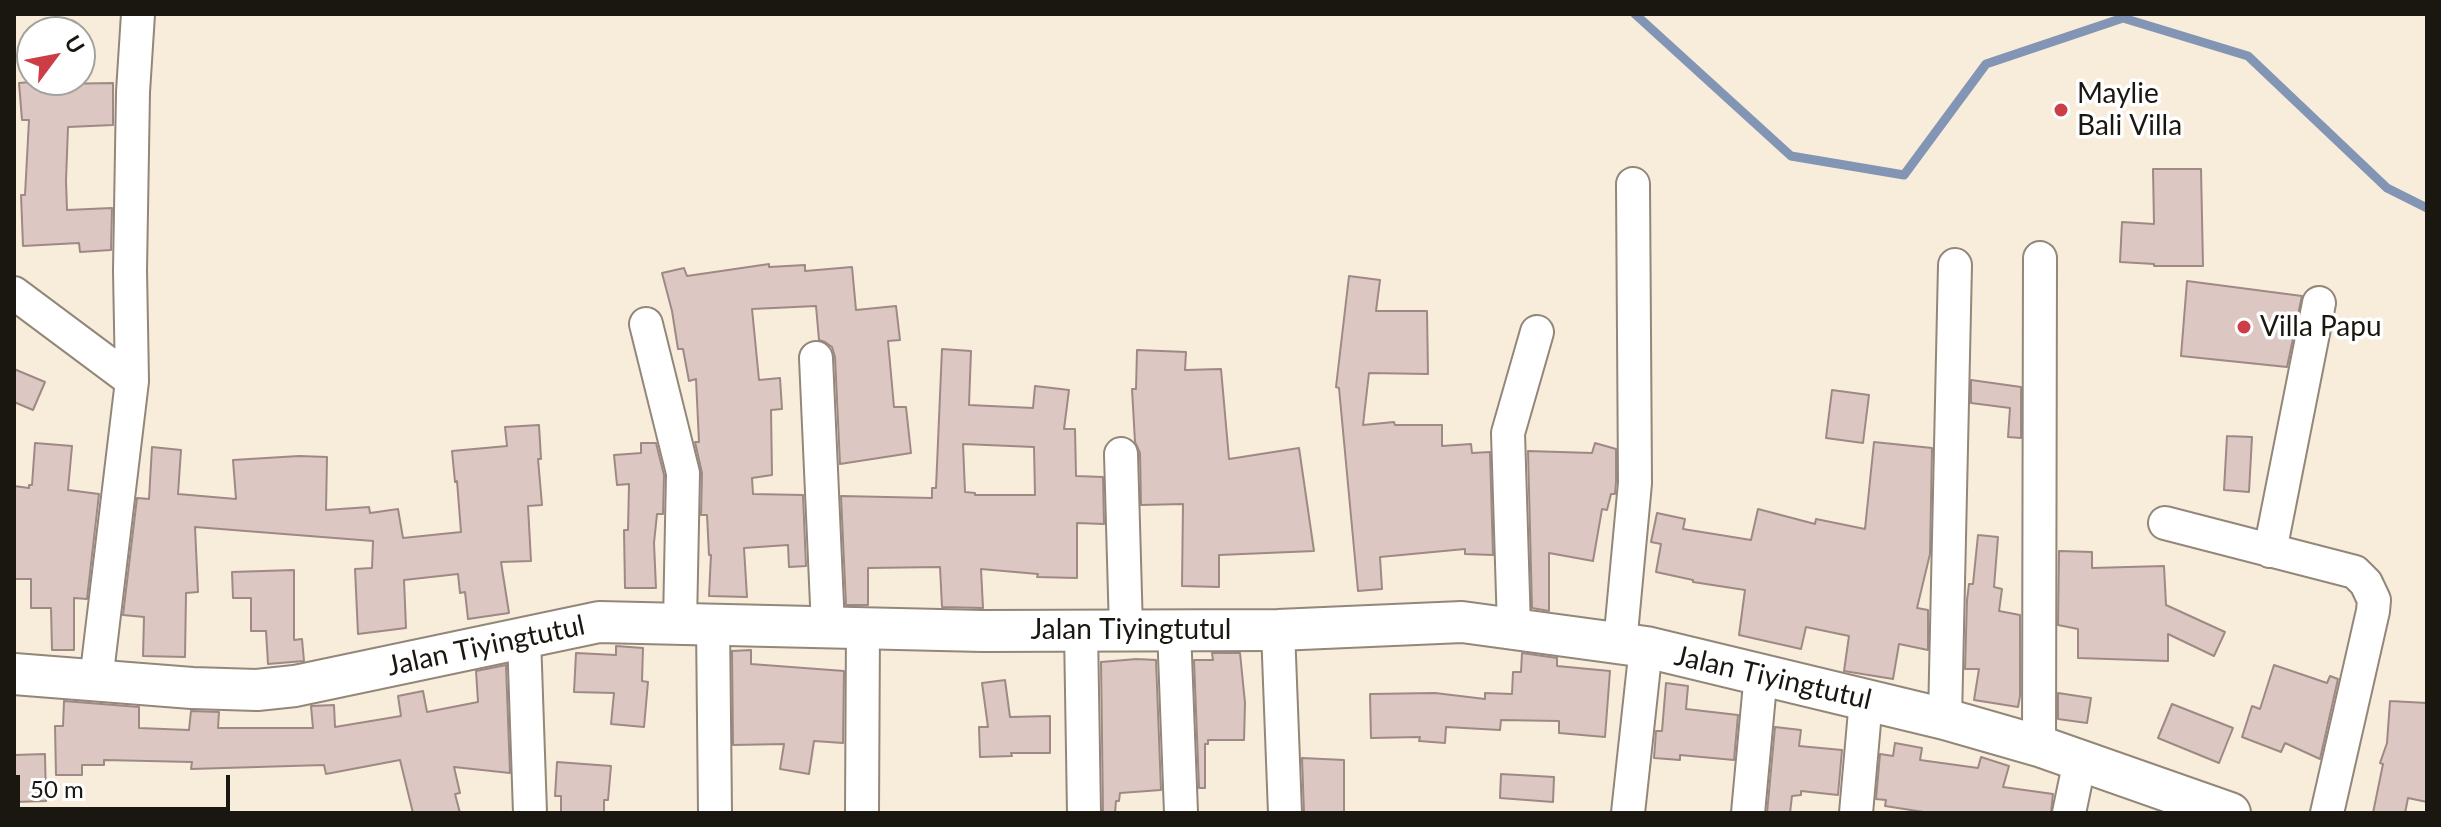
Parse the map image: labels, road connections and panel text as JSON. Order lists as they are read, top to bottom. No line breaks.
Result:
{"streets":{"street":["Jalan Tiyingtutul"]},"places":["Maylie Bali Villa","Villa Papu"],"scale_bar":"50 m","north":"top right"}
